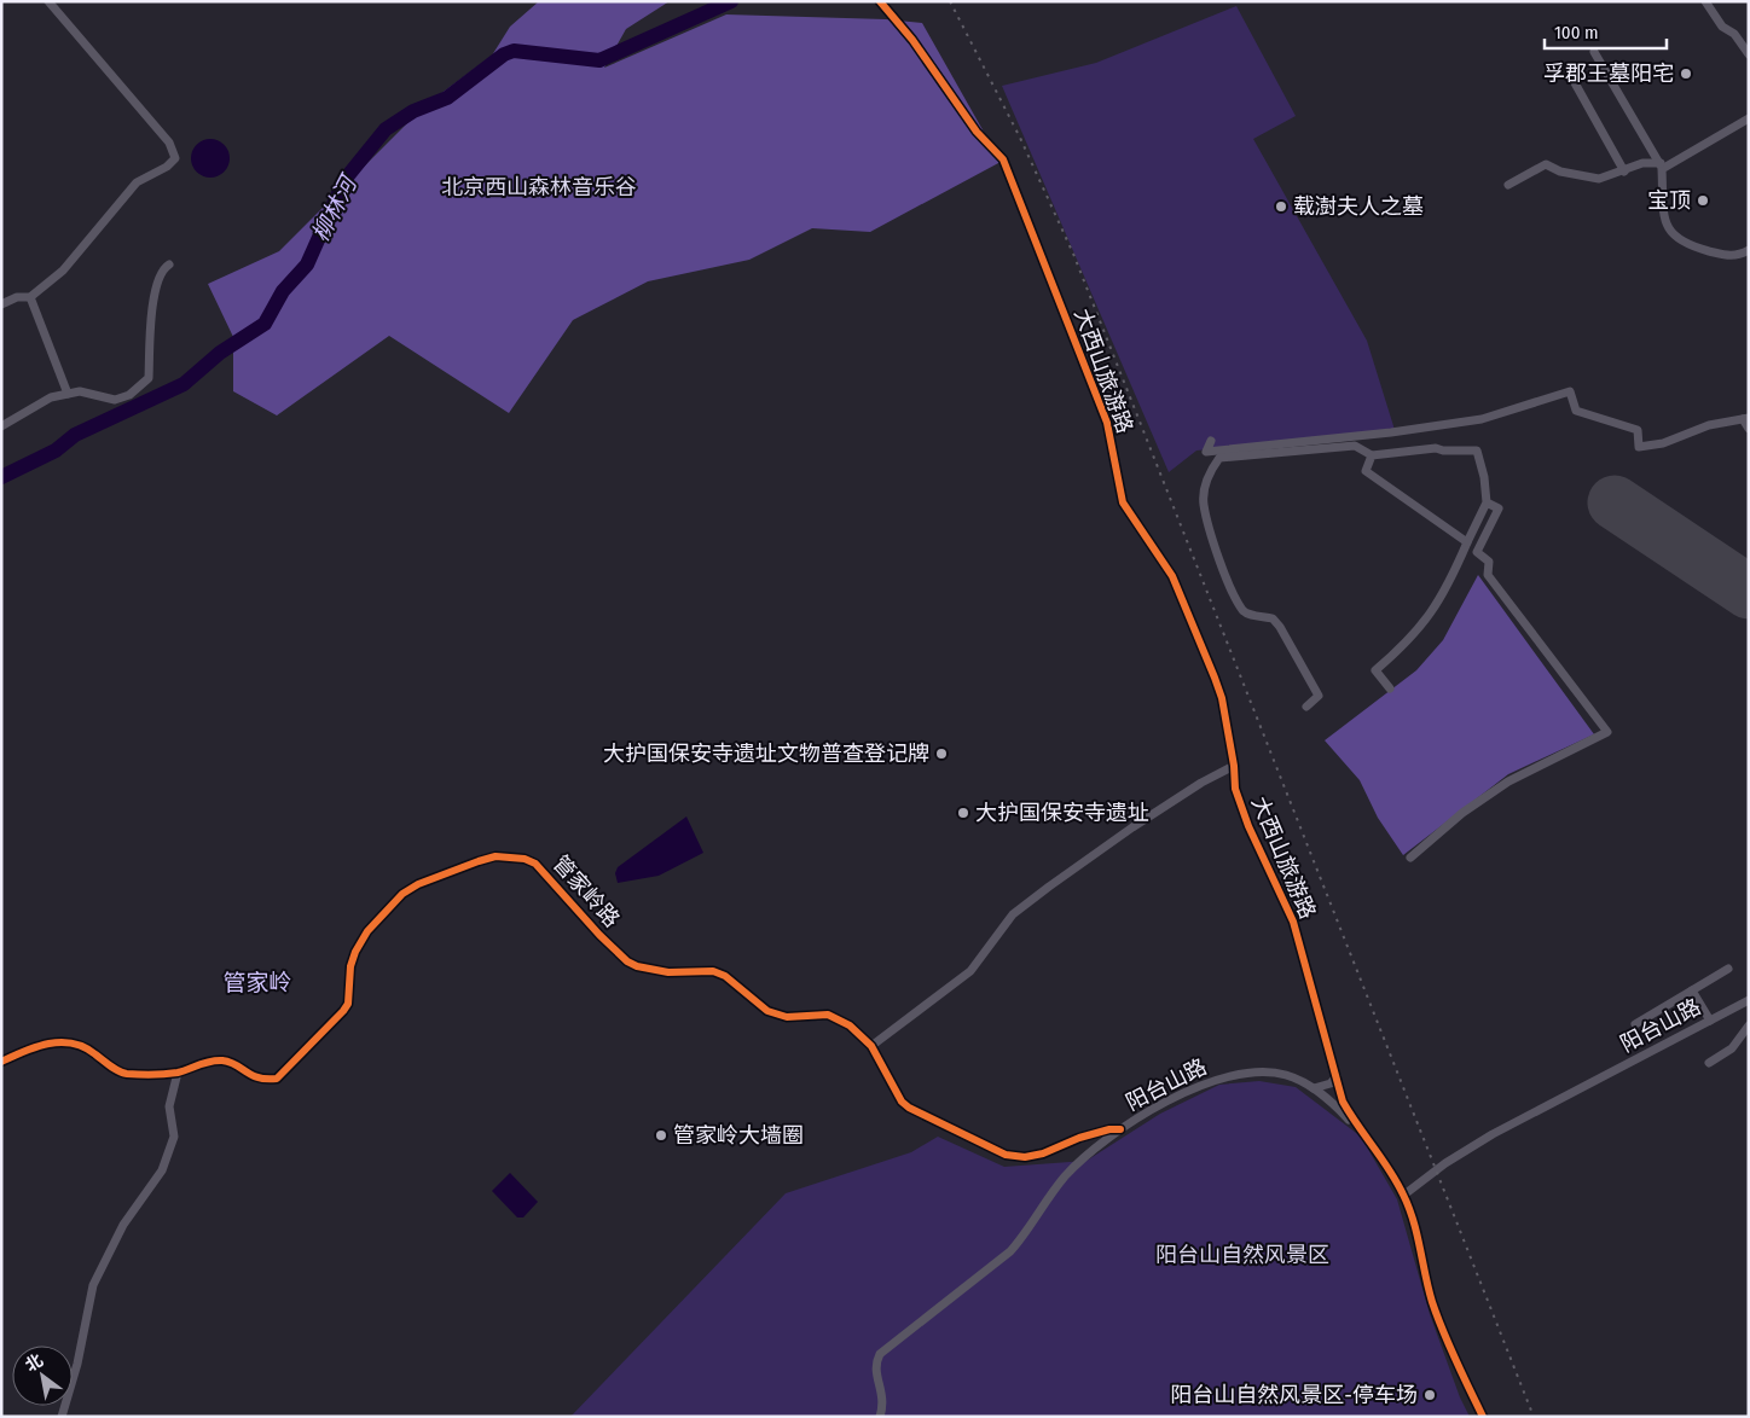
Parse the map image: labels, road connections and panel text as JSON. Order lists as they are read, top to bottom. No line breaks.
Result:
{"streets":{"street":["大西山旅游路","管家岭路","阳台山路"]},"crossings":[["大西山旅游路","阳台山路"],["管家岭路","阳台山路"]],"districts":["管家岭"],"water":["柳林河"],"parks":["北京西山森林音乐谷","阳台山自然风景区"],"places":["孚郡王墓阳宅","宝顶","载澍夫人之墓","大护国保安寺遗址文物普查登记牌","大护国保安寺遗址","管家岭大墙圈","阳台山自然风景区-停车场"],"scale_bar":"100 m","north":"top left"}
